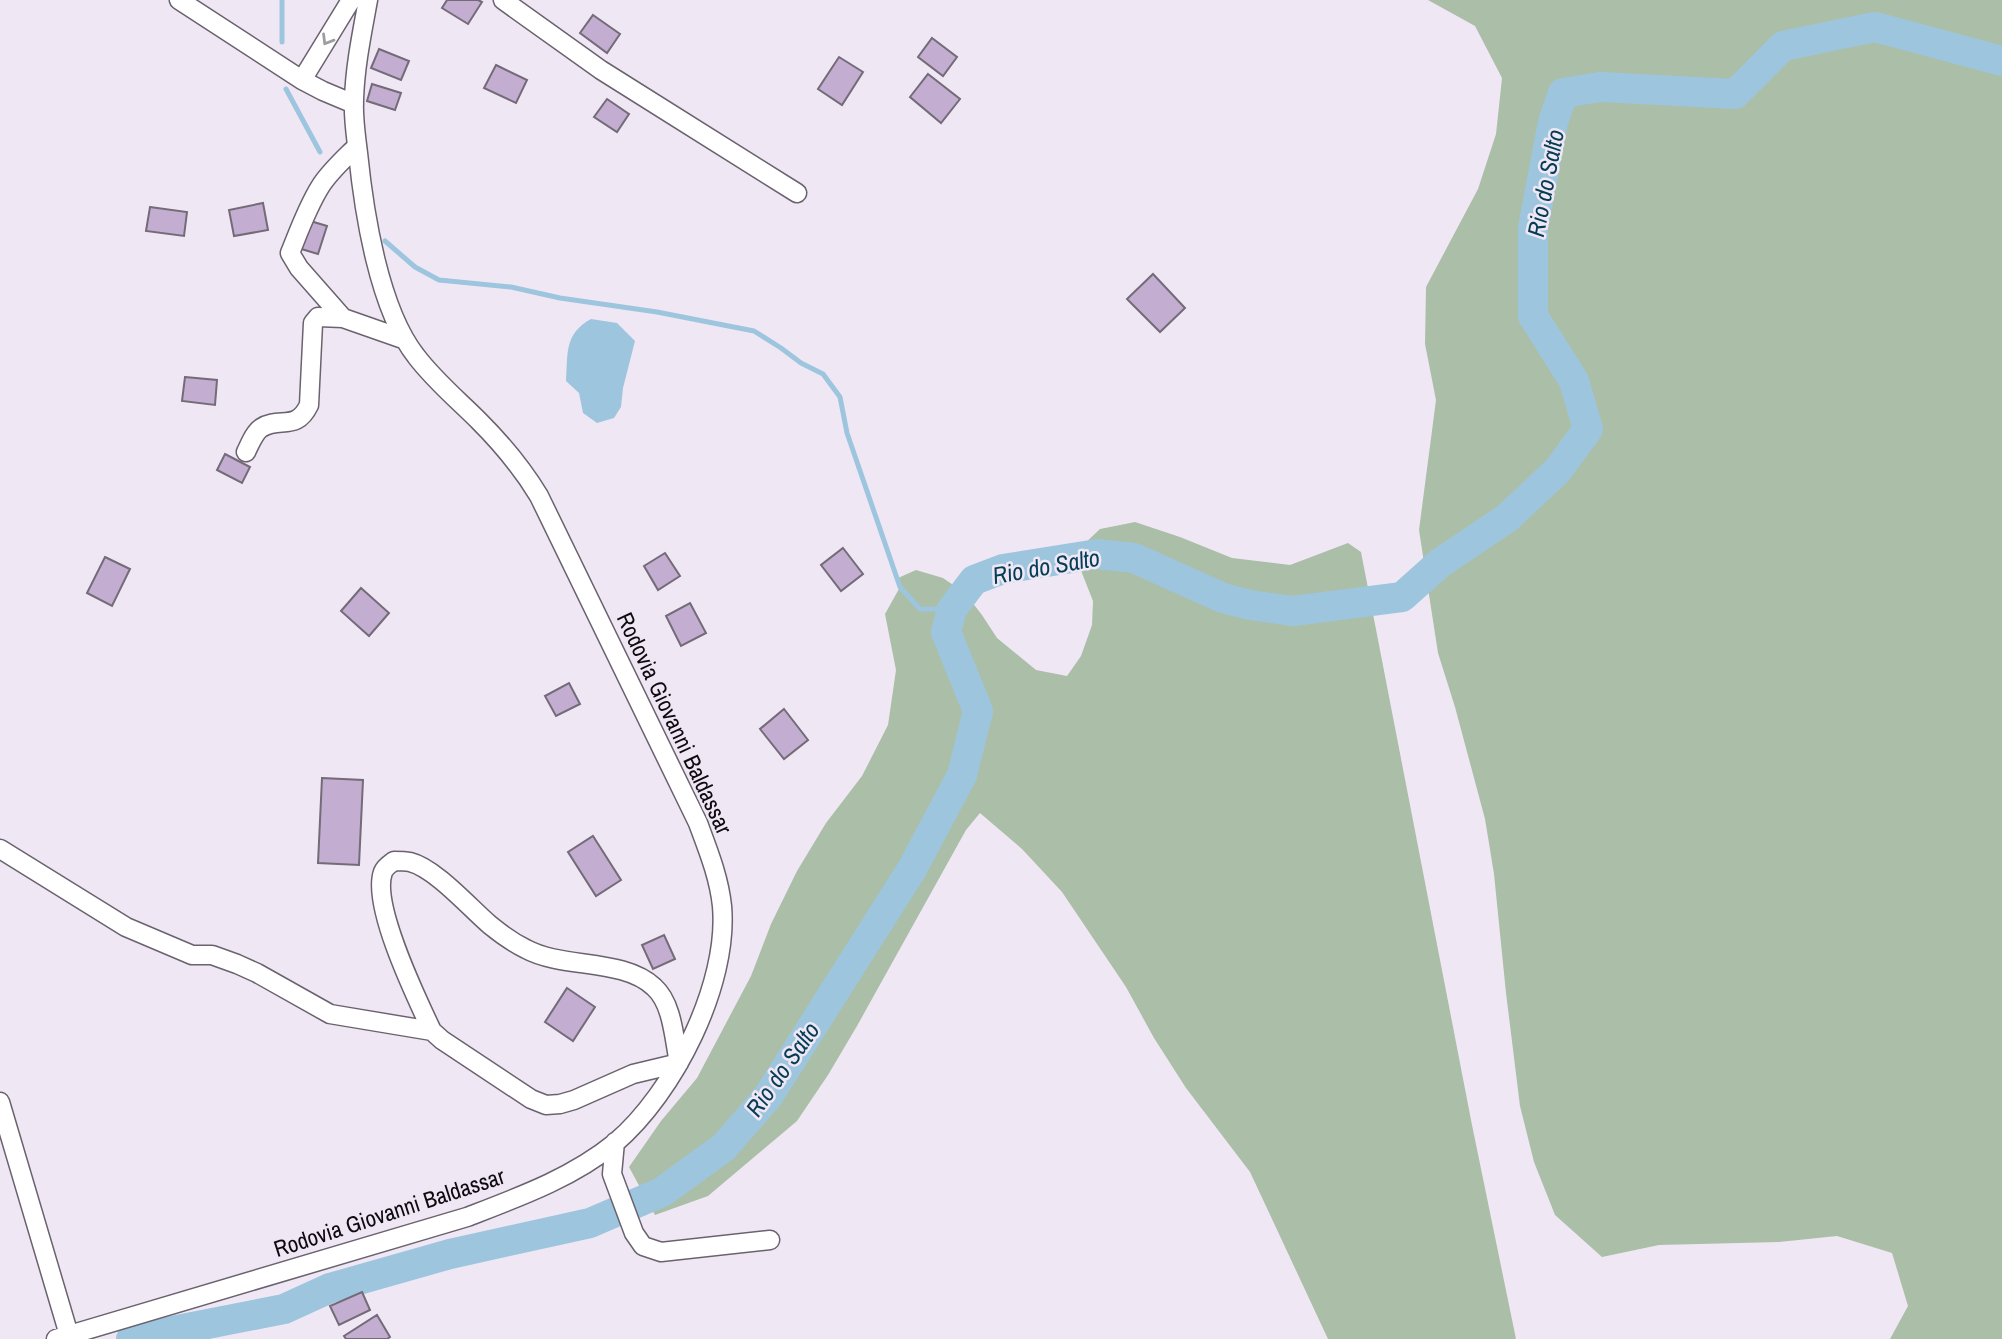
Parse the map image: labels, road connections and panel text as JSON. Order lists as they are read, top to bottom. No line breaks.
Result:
{"streets":{"street":["Rodovia Giovanni Baldassar"]},"water":["Rio do Salto"]}
